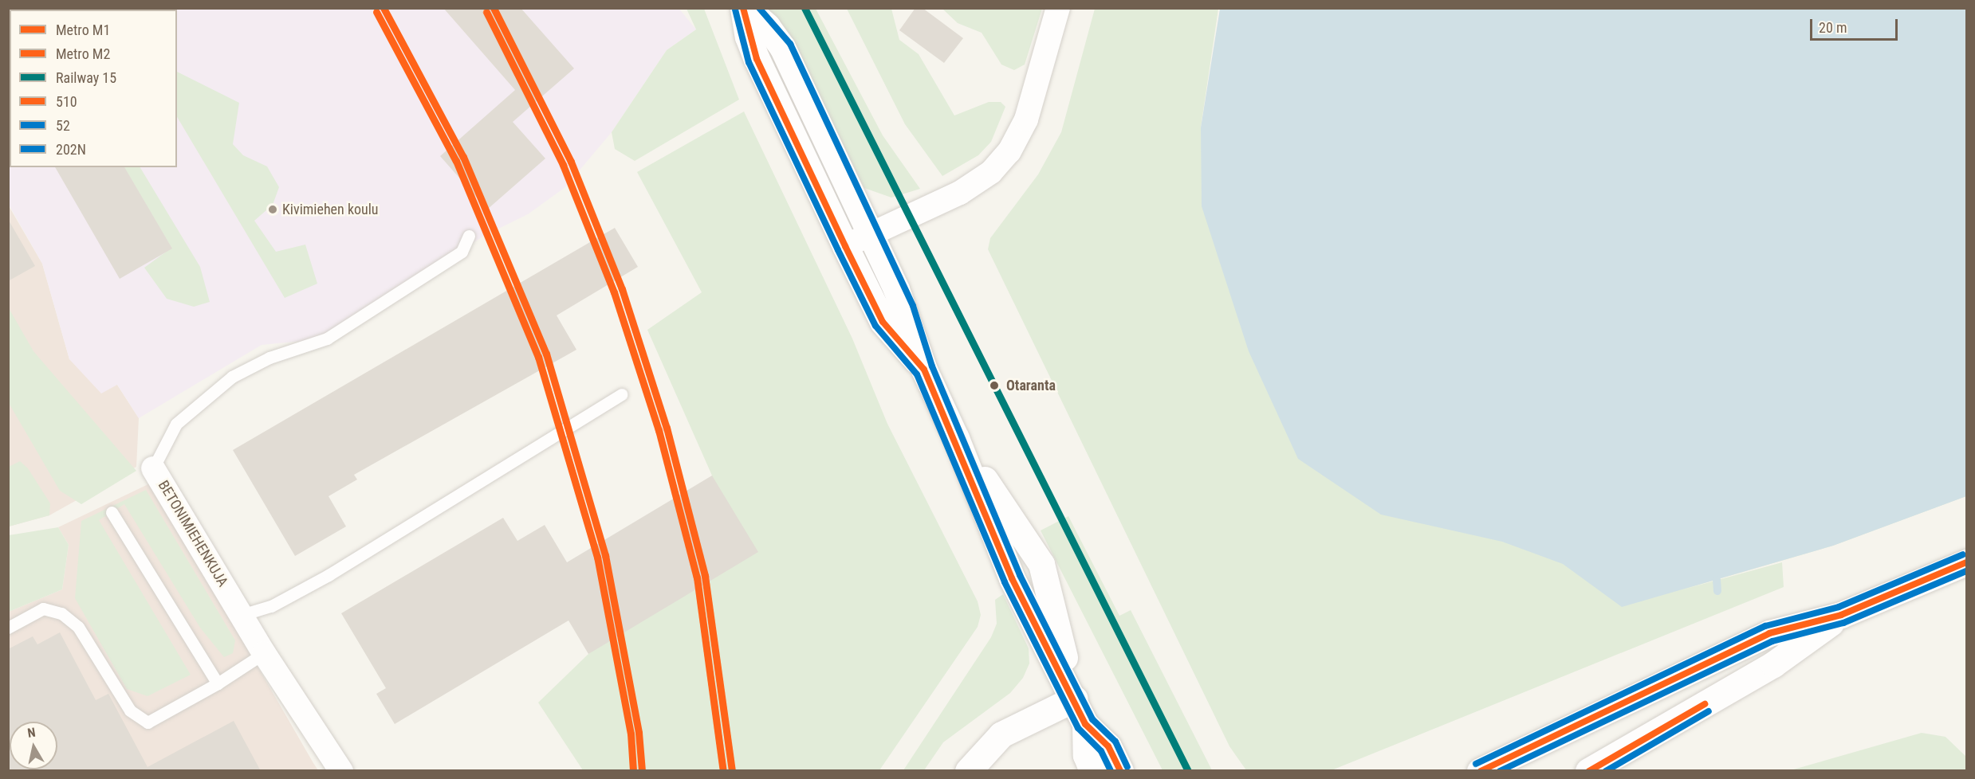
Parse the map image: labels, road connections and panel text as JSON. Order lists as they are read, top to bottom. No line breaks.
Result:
{"streets":{"street":["BETONIMIEHENKUJA"]},"places":["Kivimiehen koulu","Otaranta"],"lines":["metro line M1","rail line 15","transit line 510","transit line 202N","transit line 52","metro line M2"],"legend":["Metro M1","Metro M2","Railway 15","510","52","202N"],"scale_bar":"20 m","north":"top"}
